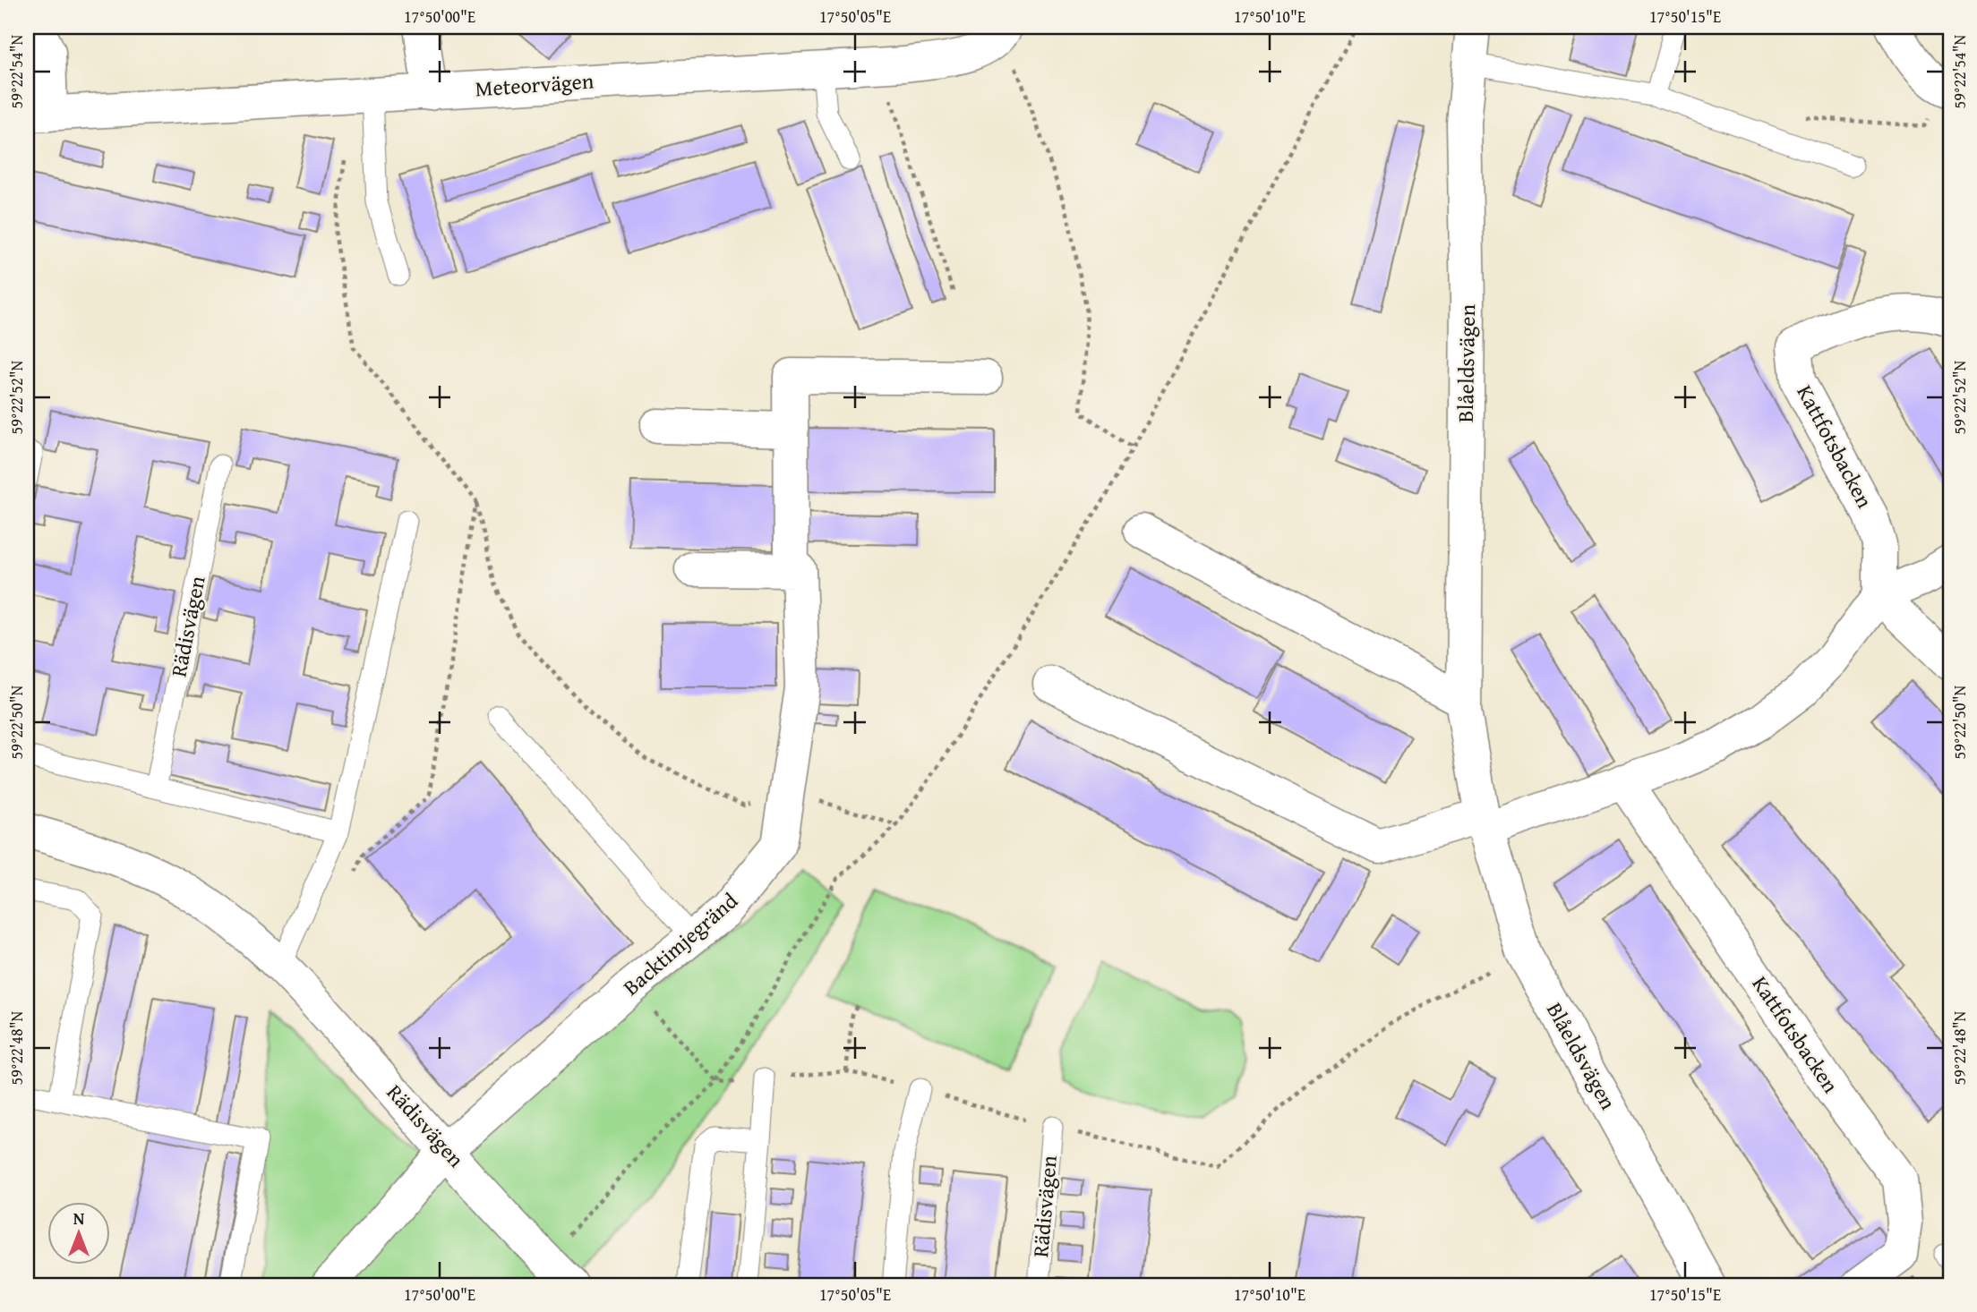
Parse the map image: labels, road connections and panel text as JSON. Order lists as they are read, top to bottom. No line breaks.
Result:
{"streets":{"street":["Meteorvägen","Blåeldsvägen","Kattfotsbacken","Rädisvägen","Backtimjegränd"]},"crossings":[["Rädisvägen","Backtimjegränd"]],"north":"top","coordinates":["17°50'00\"E","17°50'05\"E","17°50'10\"E","17°50'15\"E","59°22'54\"N","59°22'52\"N","59°22'50\"N","59°22'48\"N"]}
